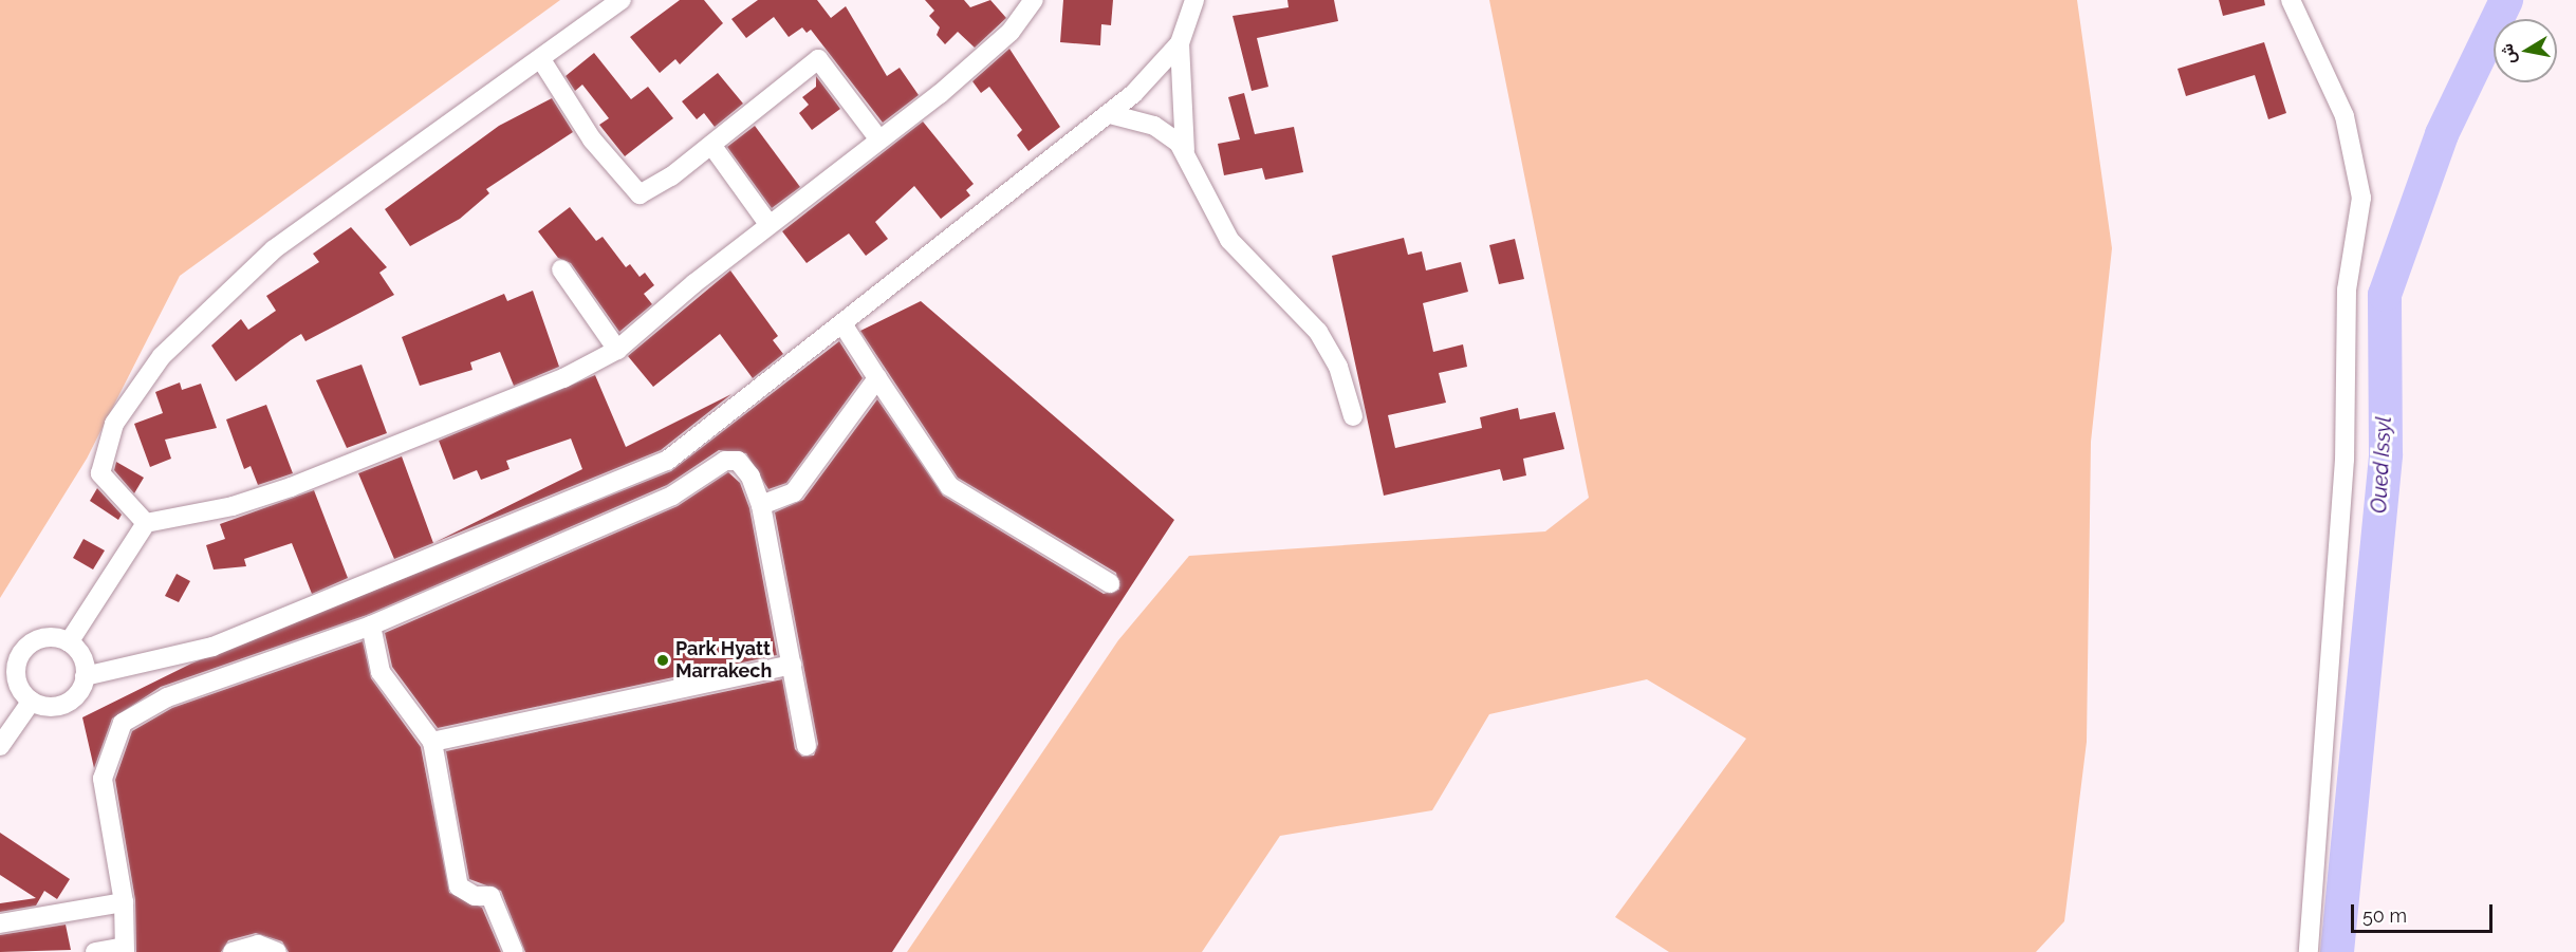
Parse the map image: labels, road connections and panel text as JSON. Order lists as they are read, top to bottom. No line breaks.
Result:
{"water":["Oued Issyl"],"places":["Park Hyatt Marrakech"],"scale_bar":"50 m","north":"left"}
